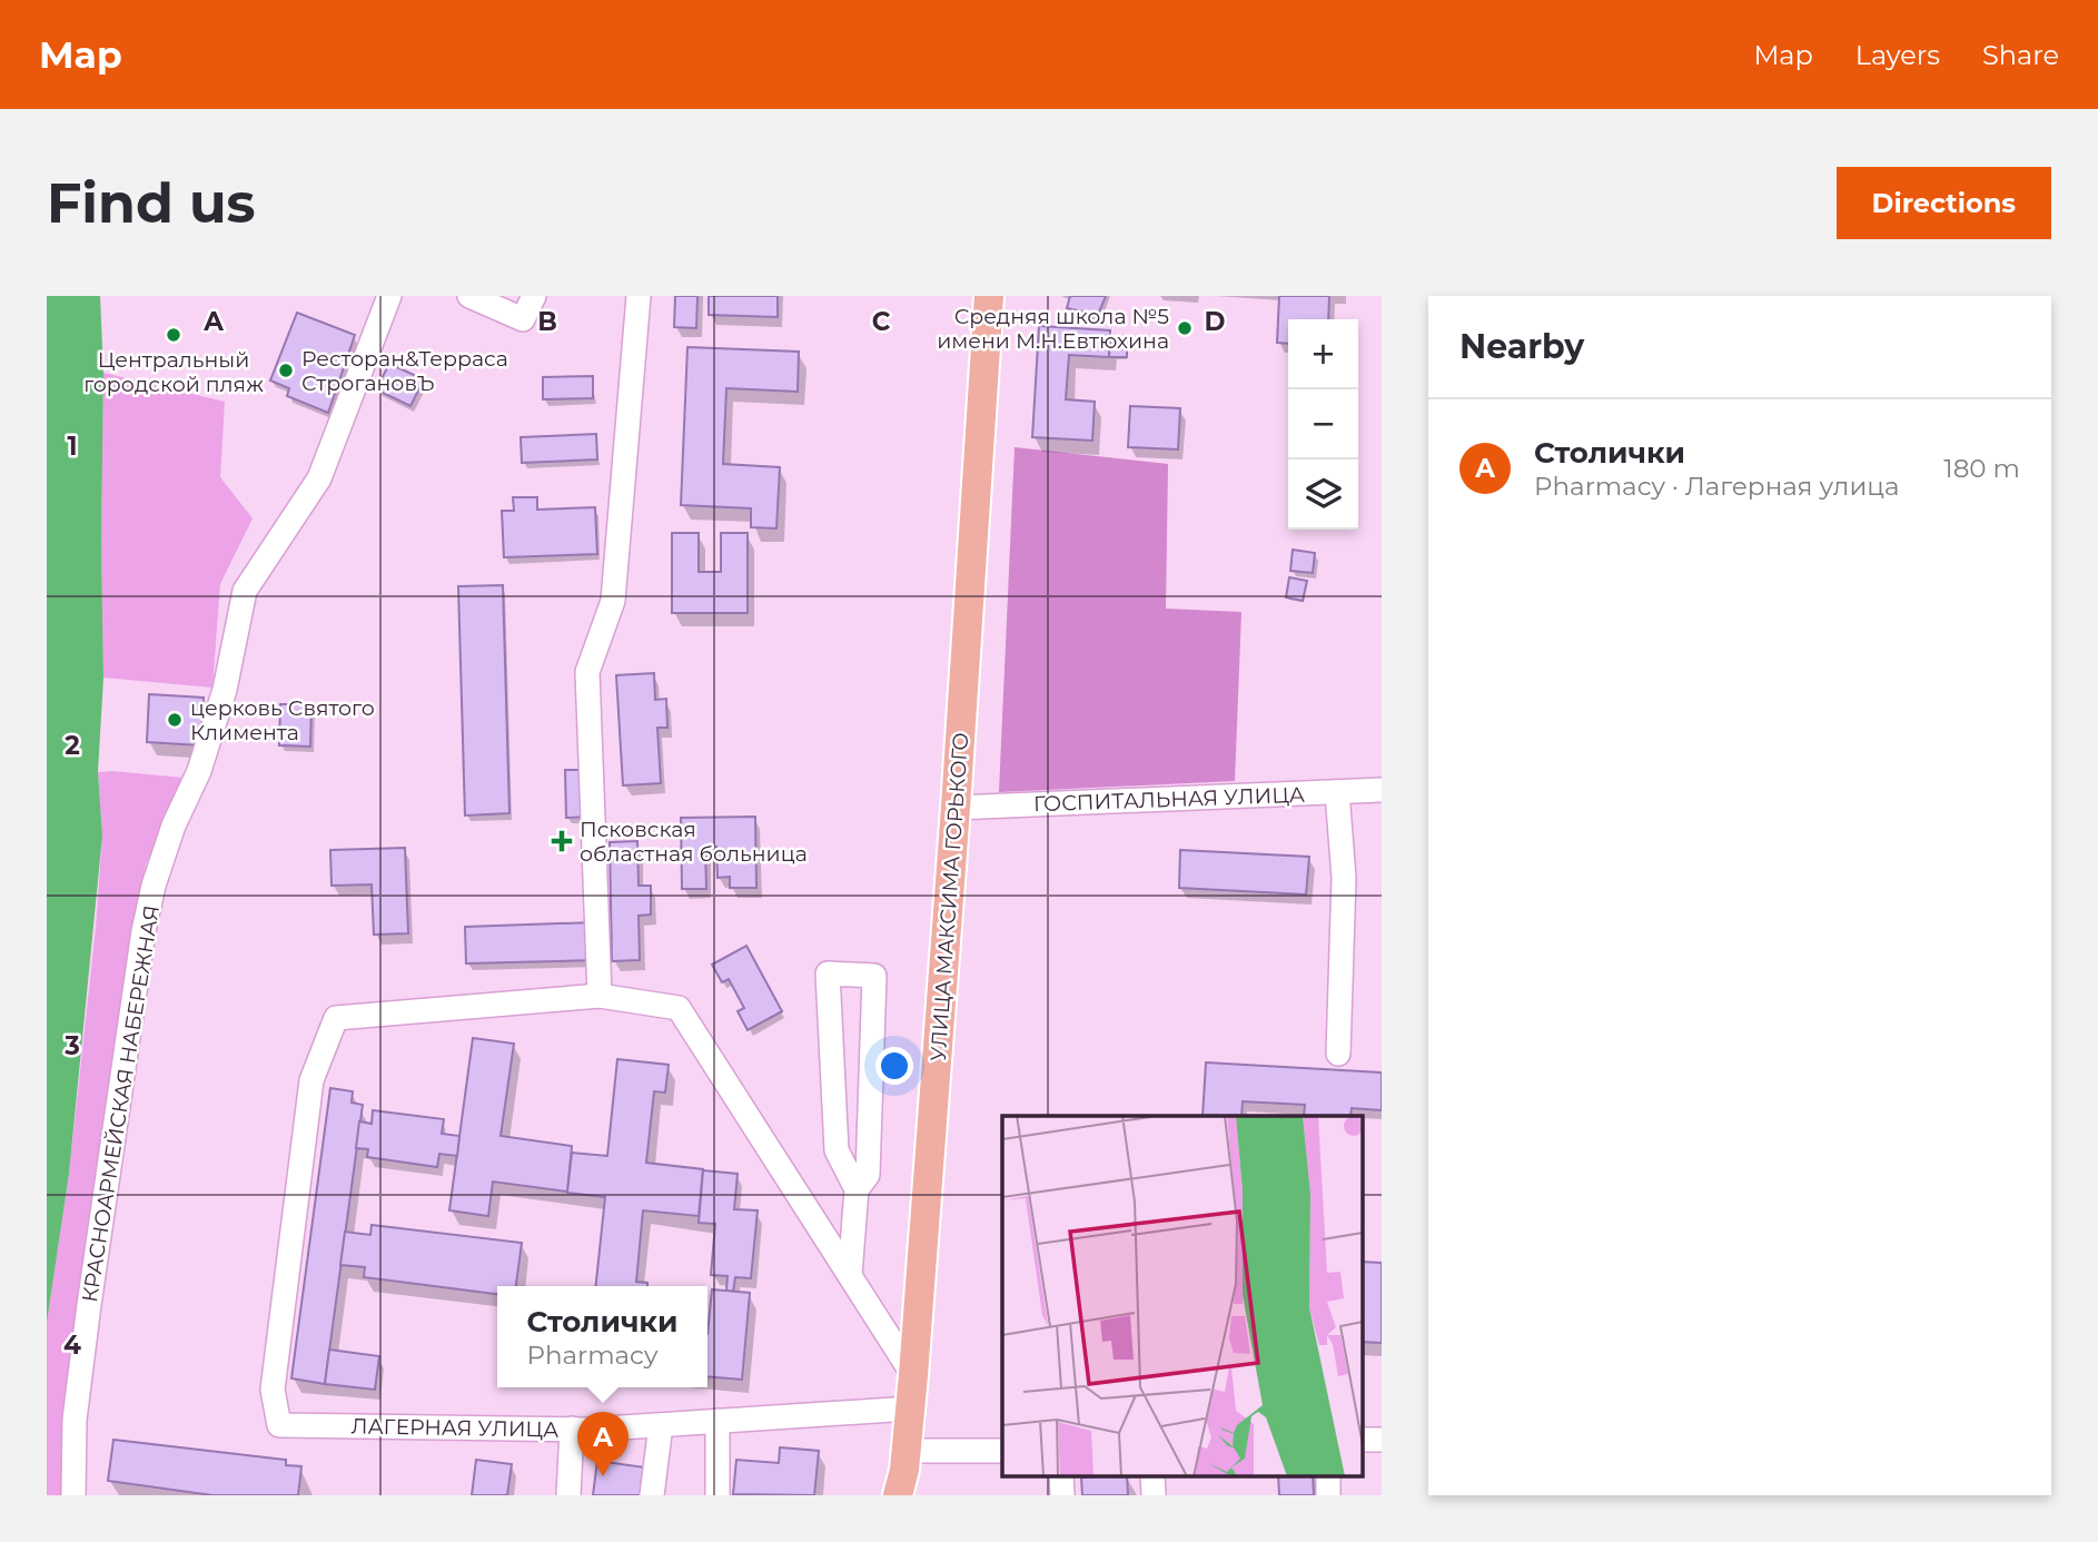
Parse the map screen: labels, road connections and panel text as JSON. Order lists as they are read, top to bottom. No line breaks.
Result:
{"streets":{"main road":["УЛИЦА МАКСИМА ГОРЬКОГО"],"street":["ГОСПИТАЛЬНАЯ УЛИЦА","КРАСНОАРМЕЙСКАЯ НАБЕРЕЖНАЯ","ЛАГЕРНАЯ УЛИЦА"]},"crossings":[["ГОСПИТАЛЬНАЯ УЛИЦА","УЛИЦА МАКСИМА ГОРЬКОГО"],["УЛИЦА МАКСИМА ГОРЬКОГО","ЛАГЕРНАЯ УЛИЦА"]],"places":{"other":["Средняя школа №5 имени М.Н.Евтюхина","Центральный городской пляж","Ресторан&Терраса СтрогановЪ","церковь Святого Климента"],"health":["Псковская областная больница"]},"page":{"header":"Map","nav":["Map","Layers","Share"],"buttons":"Directions","title":"Find us","heading":"Nearby","map_buttons":["+","−"],"list":[{"mark":"A","name":"Столички","note":"Pharmacy · Лагерная улица","value":"180 m"}],"popup":["Столички","Pharmacy"],"pins":"A"},"grid":{"columns":["A","B","C","D"],"rows":["1","2","3","4"]}}
